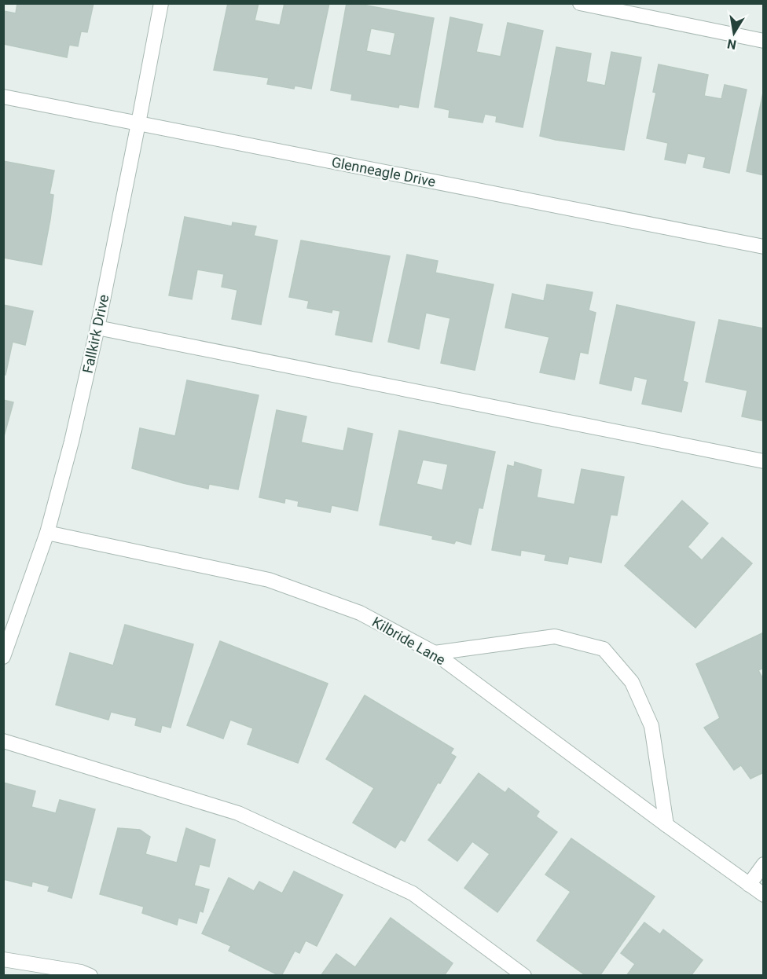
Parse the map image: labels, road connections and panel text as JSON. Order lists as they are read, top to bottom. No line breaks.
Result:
{"streets":{"street":["Glenneagle Drive","Fallkirk Drive","Kilbride Lane"]},"crossings":[["Glenneagle Drive","Fallkirk Drive"],["Fallkirk Drive","Kilbride Lane"]],"north":"bottom"}
